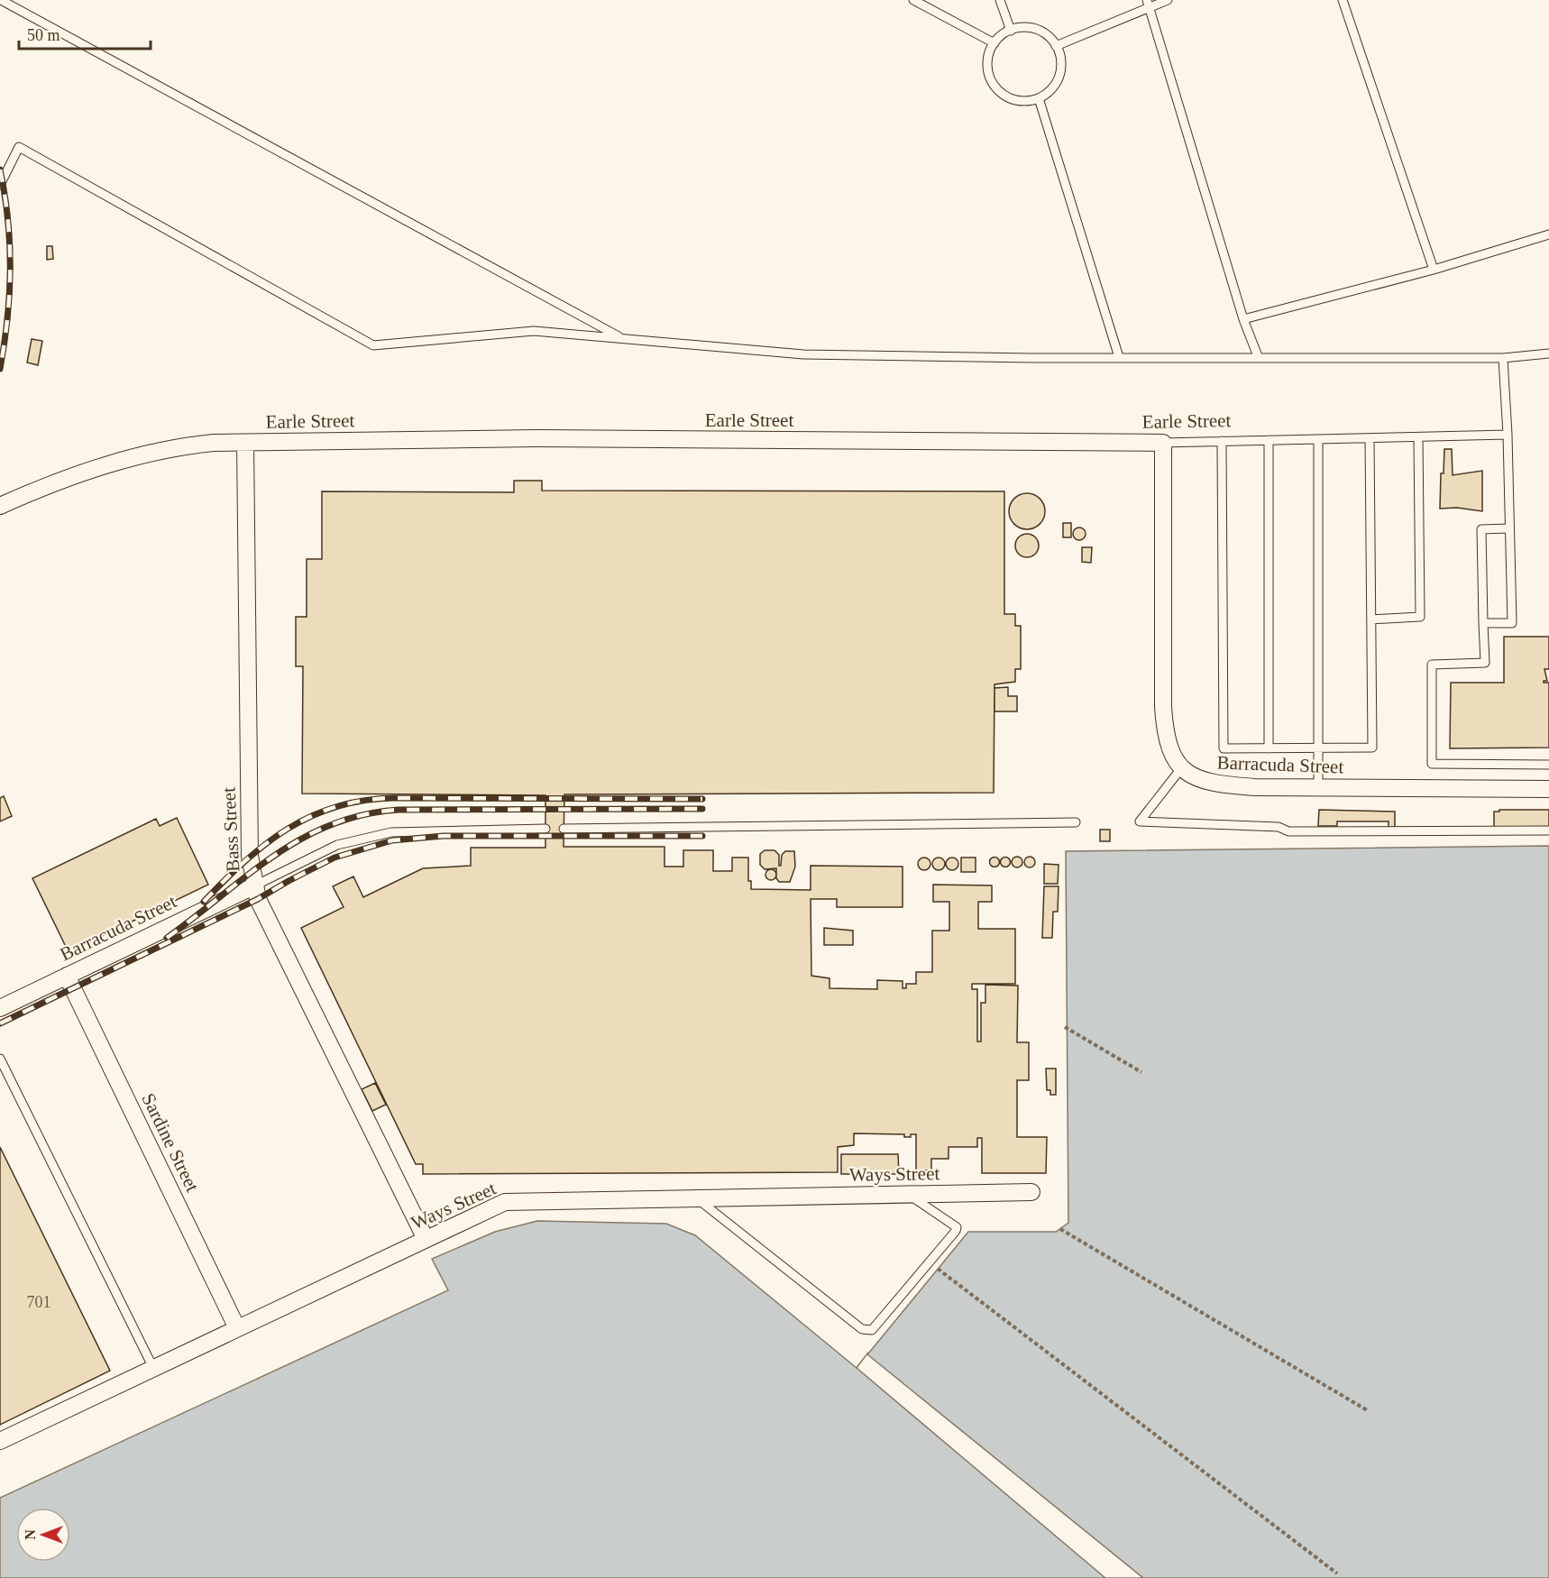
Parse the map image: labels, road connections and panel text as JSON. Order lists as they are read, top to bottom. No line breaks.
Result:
{"streets":{"street":["Earle Street","Barracuda Street","Bass Street","Sardine Street","Ways Street"]},"crossings":[["Earle Street","Barracuda Street"],["Earle Street","Bass Street"],["Barracuda Street","Bass Street"],["Barracuda Street","Sardine Street"],["Bass Street","Ways Street"],["Sardine Street","Ways Street"]],"house_numbers":["701"],"scale_bar":"50 m","north":"left"}
